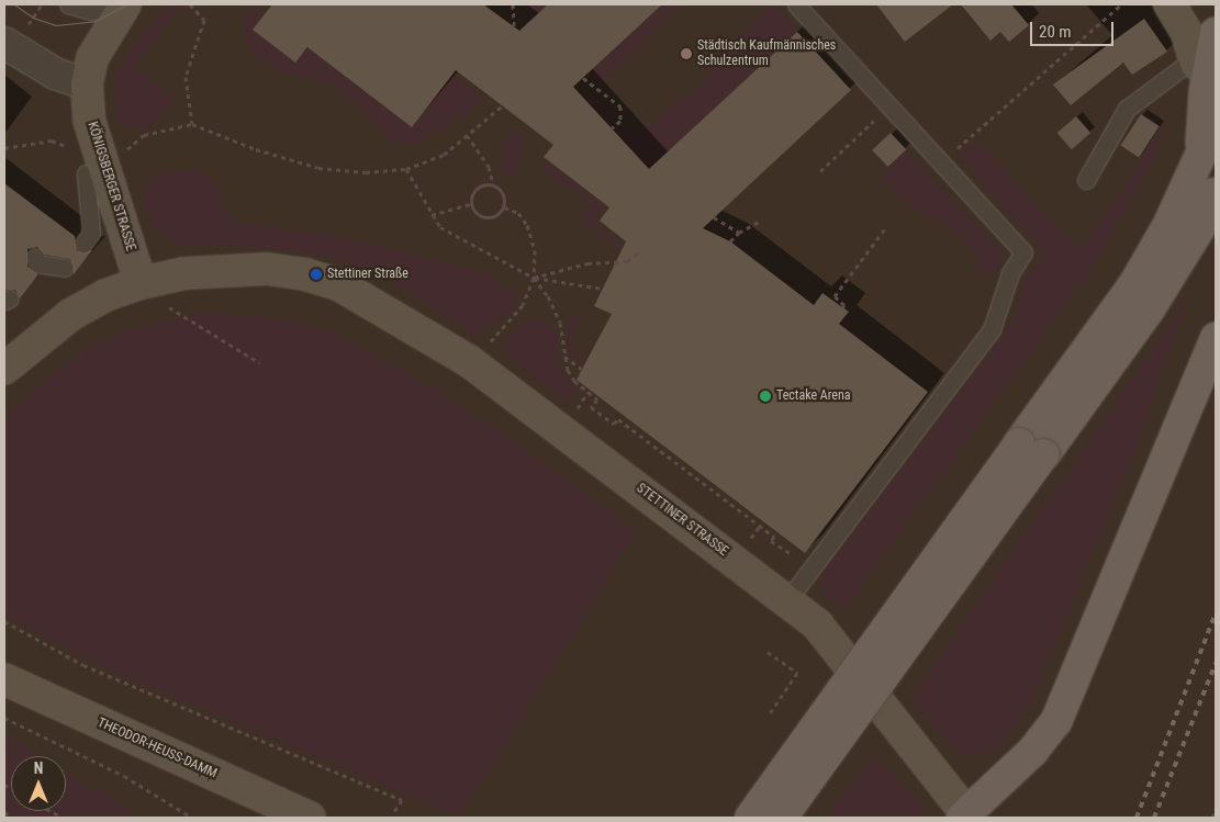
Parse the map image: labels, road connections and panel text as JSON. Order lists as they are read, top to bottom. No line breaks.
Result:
{"streets":{"main road":["KÖNIGSBERGER STRASSE","STETTINER STRASSE","THEODOR-HEUSS-DAMM"]},"crossings":[["KÖNIGSBERGER STRASSE","STETTINER STRASSE"]],"places":["Städtisch Kaufmännisches Schulzentrum","Stettiner Straße","Tectake Arena"],"scale_bar":"20 m","north":"top"}
